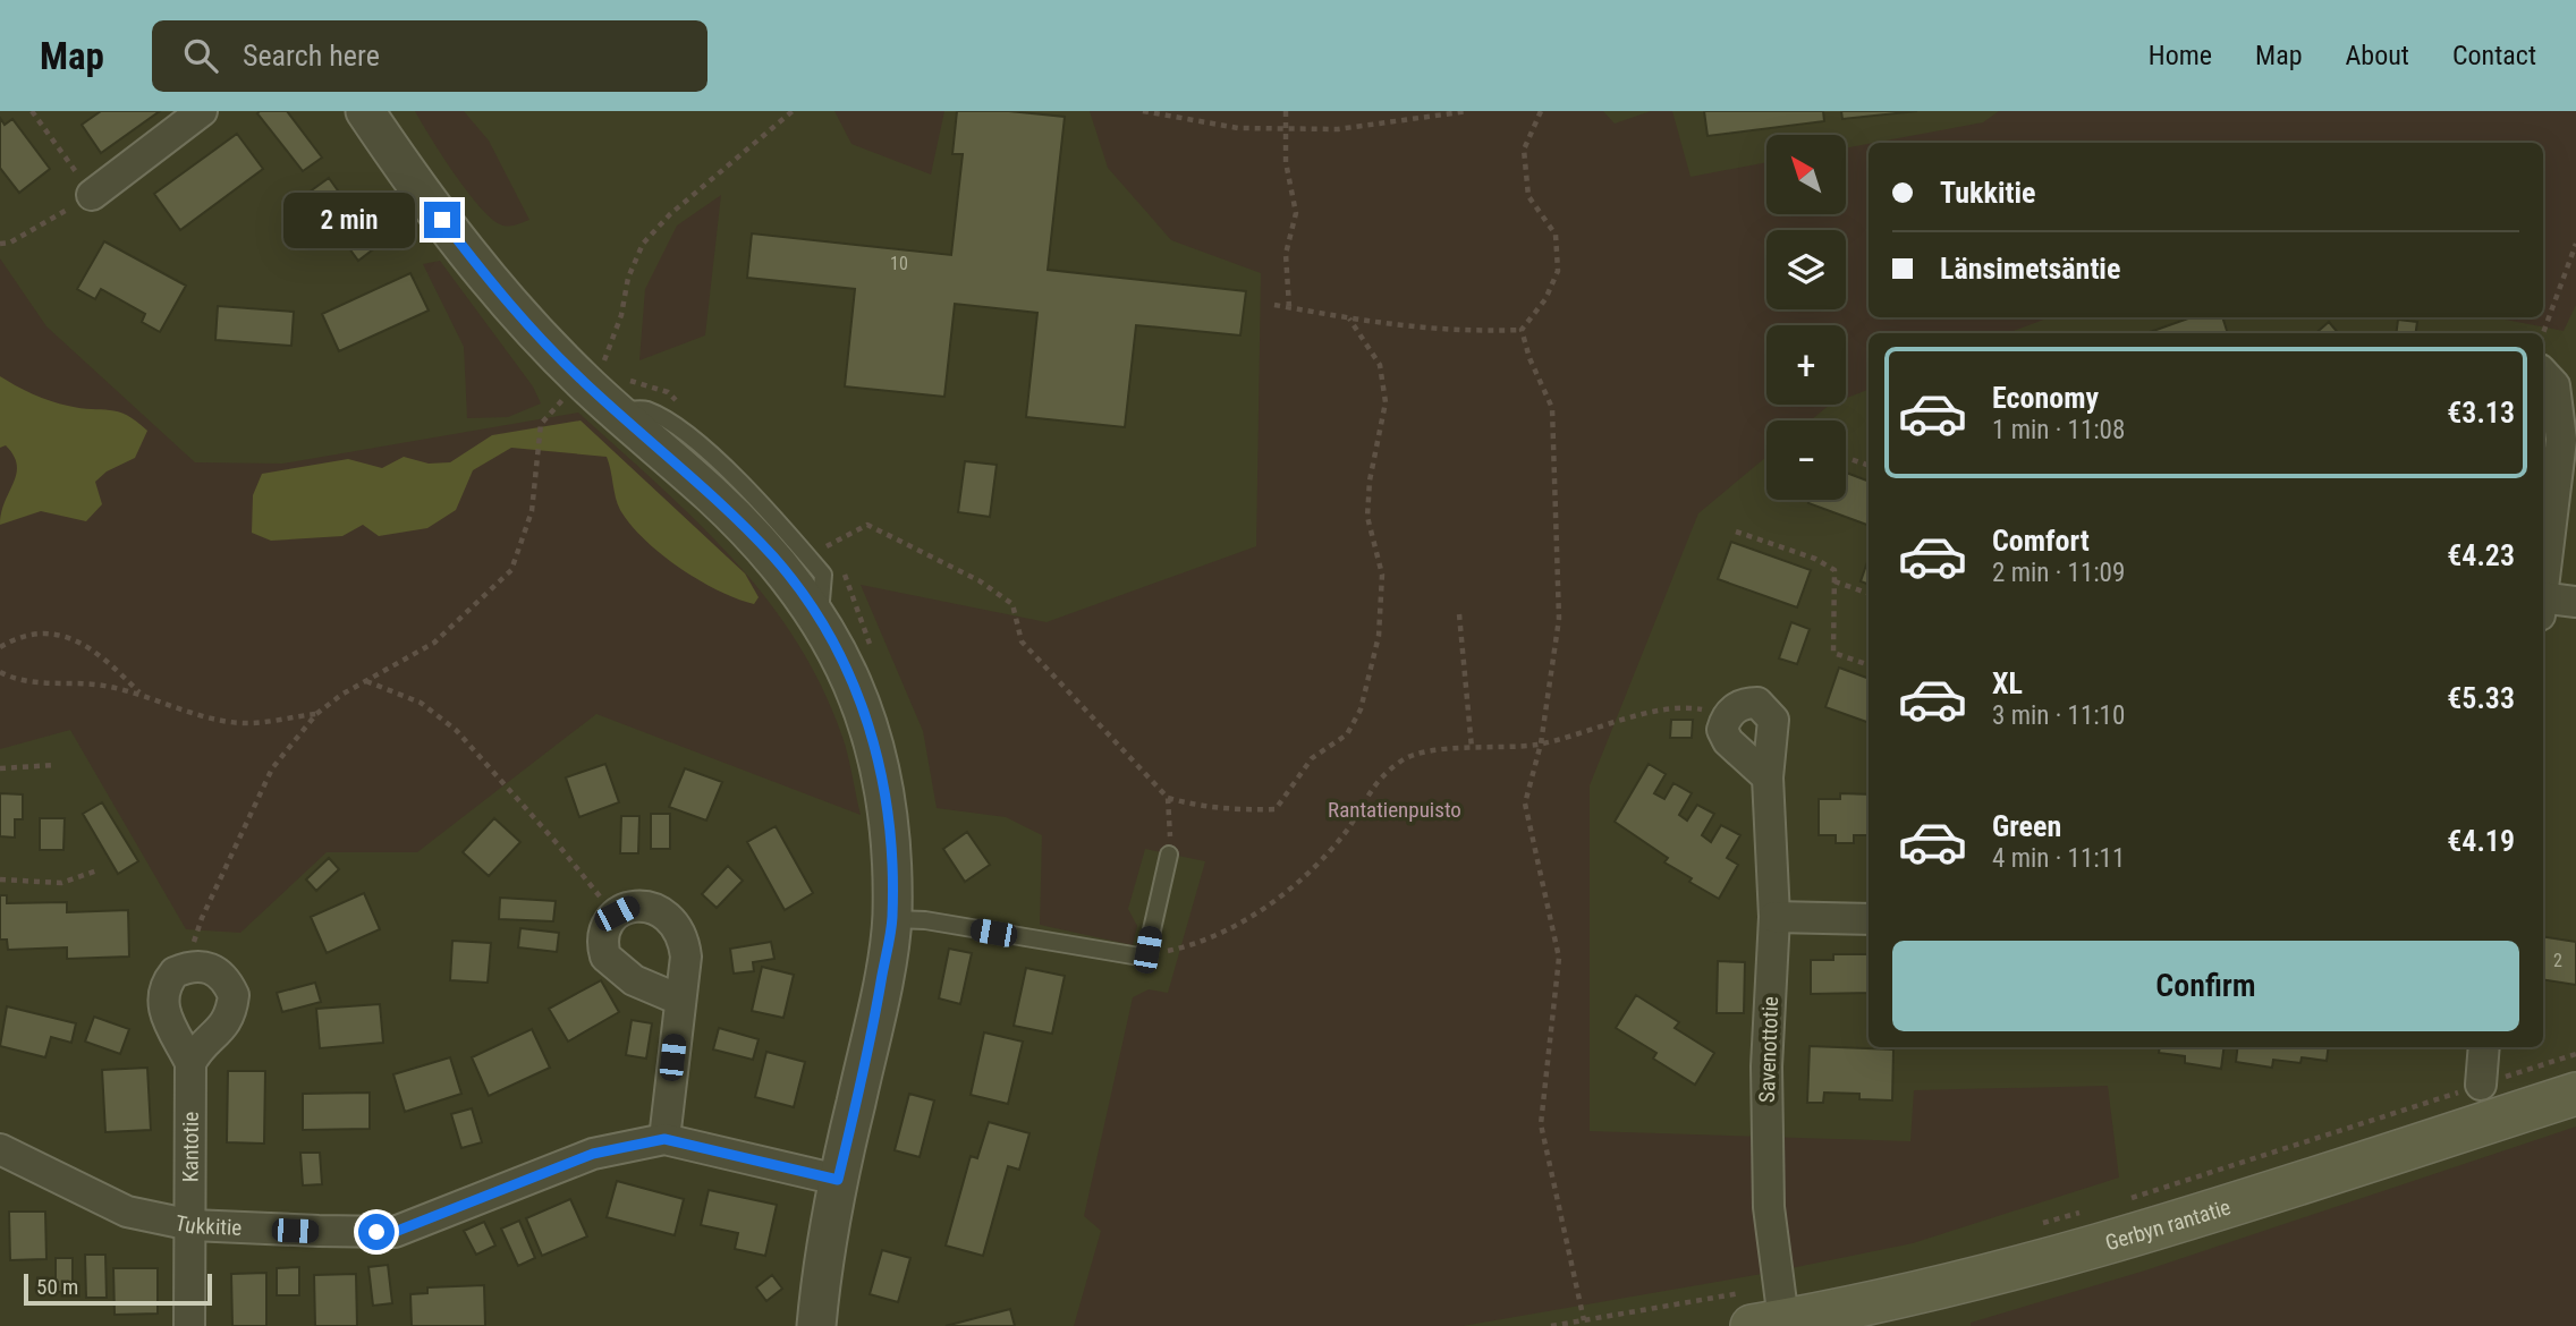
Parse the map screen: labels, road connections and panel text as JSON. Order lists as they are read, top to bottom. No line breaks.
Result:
{"streets":{"main road":["Gerbyn rantatie"],"street":["Savenottotie","Kantotie","Tukkitie"]},"crossings":[["Savenottotie","Gerbyn rantatie"],["Kantotie","Tukkitie"]],"parks":["Rantatienpuisto"],"house_numbers":["10","2"],"scale_bar":"50 m","north":"top left","page":{"header":"Map","search":"Search here","nav":["Home","Map","About","Contact"],"map_buttons":["+","−"],"banner":["Tukkitie","Länsimetsäntie"],"bubble":"2 min","list":[{"name":"Economy","note":"1 min · 11:08","value":"€3.13"},{"name":"Comfort","note":"2 min · 11:09","value":"€4.23"},{"name":"XL","note":"3 min · 11:10","value":"€5.33"},{"name":"Green","note":"4 min · 11:11","value":"€4.19"}],"buttons":"Confirm","scale":"50 m"}}
